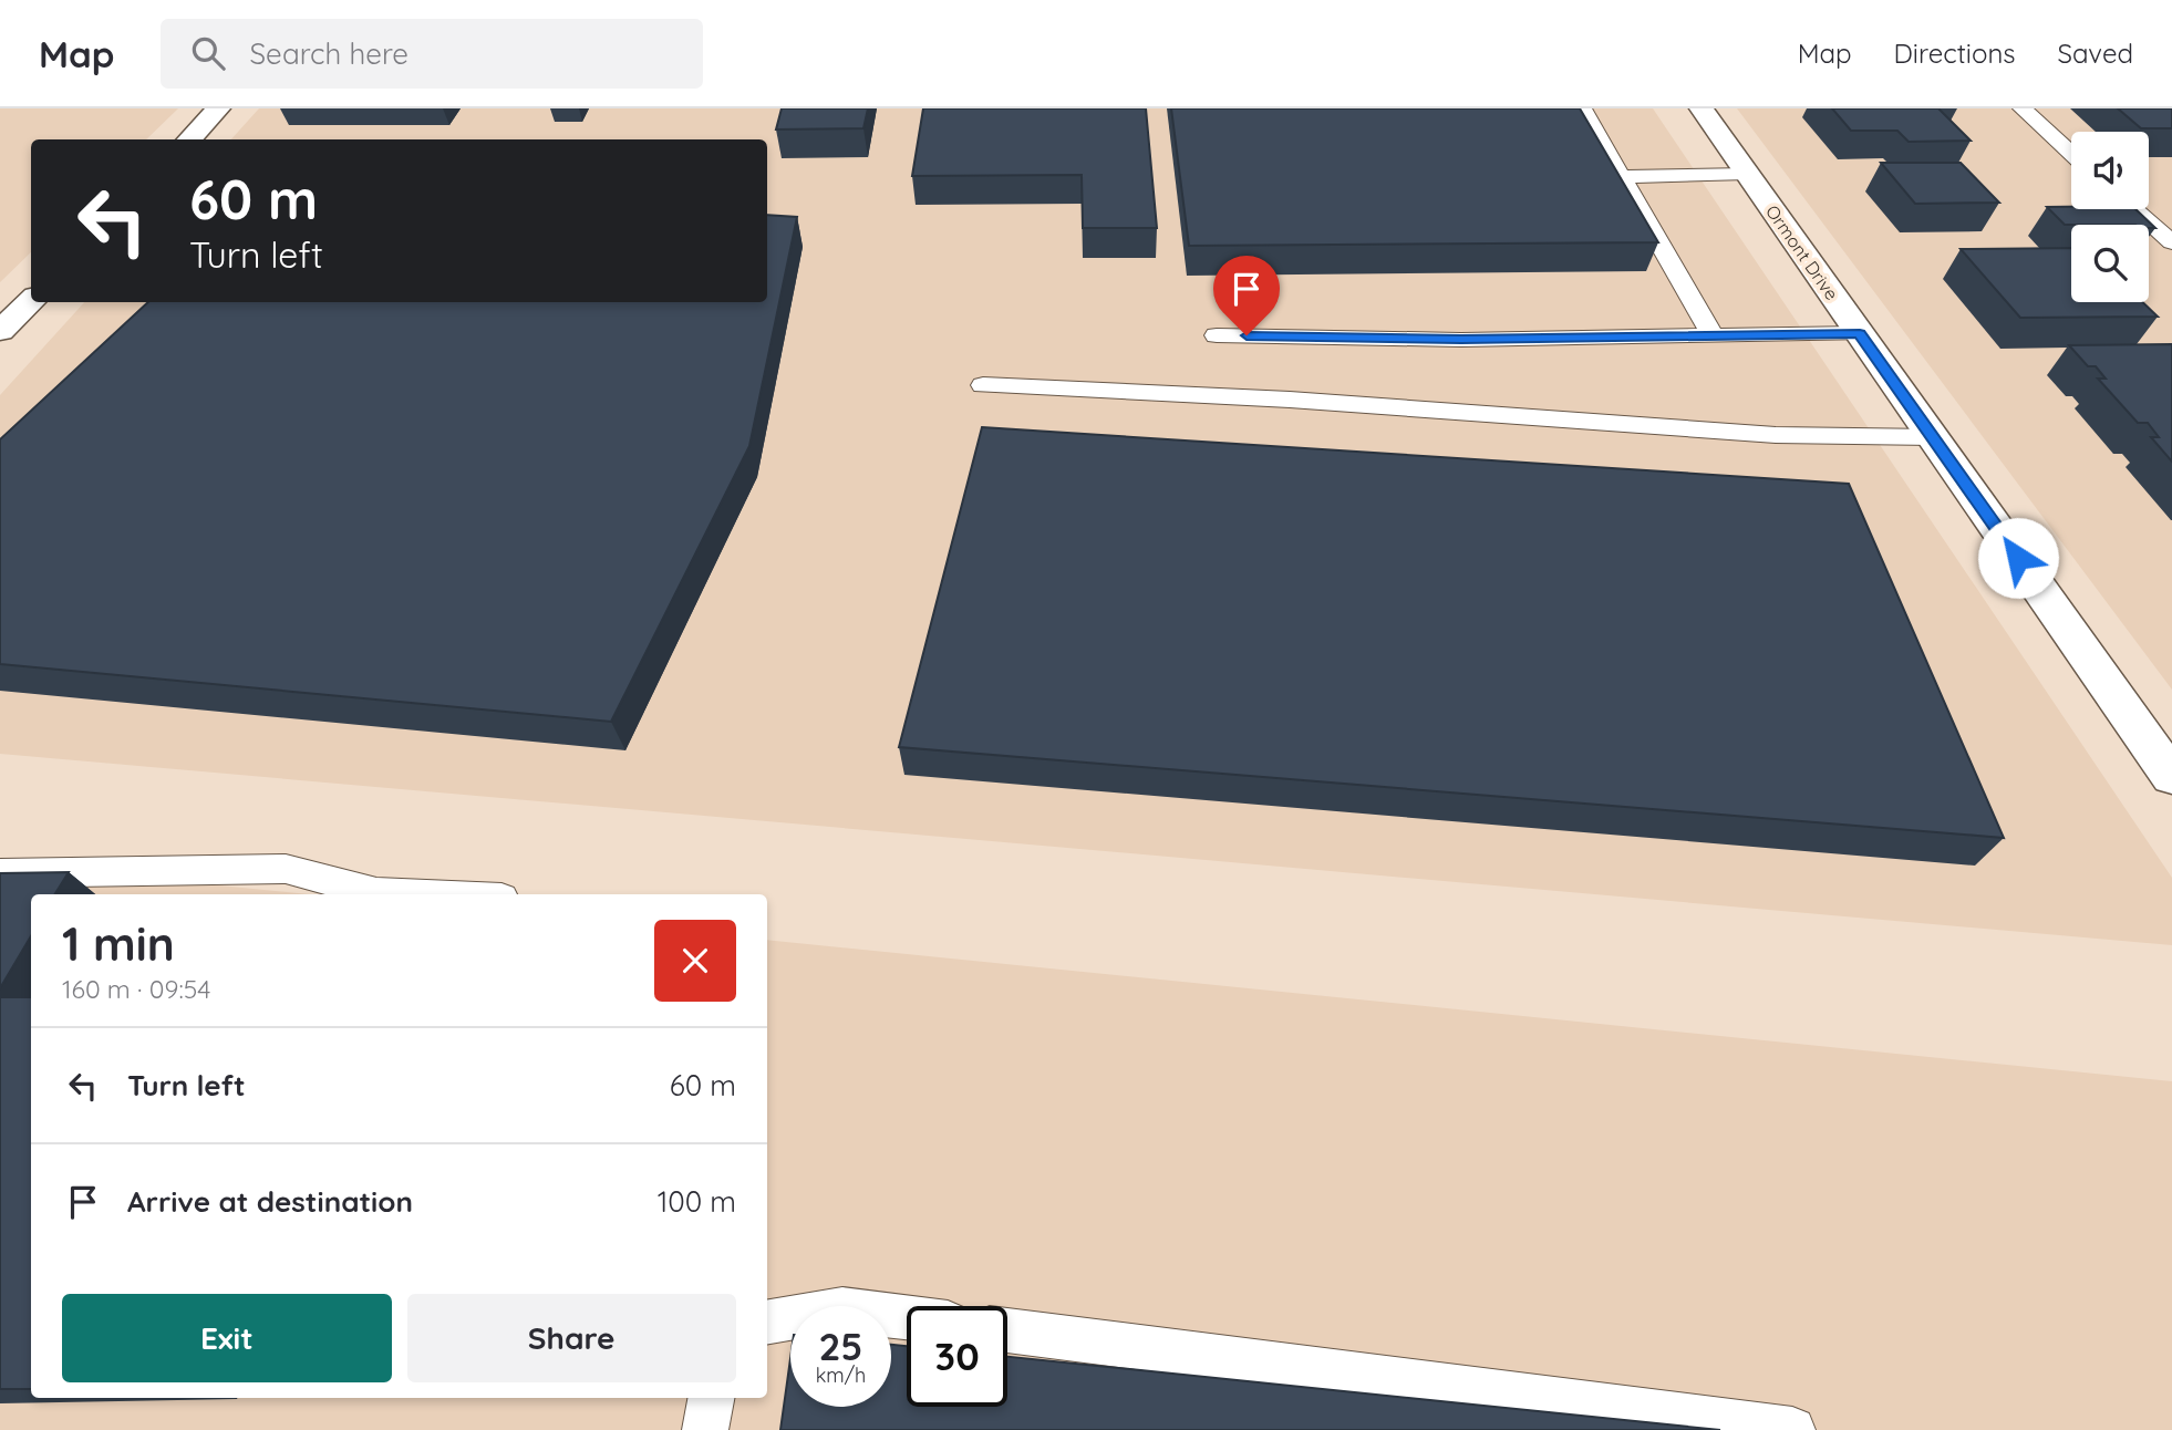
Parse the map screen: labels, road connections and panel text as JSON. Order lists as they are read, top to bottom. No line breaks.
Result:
{"streets":{"street":["Ormont Drive"]},"page":{"header":"Map","search":"Search here","nav":["Map","Directions","Saved"],"turn":["60 m","Turn left"],"heading":["1 min","160 m · 09:54"],"list":[{"name":"Turn left","value":"60 m"},{"name":"Arrive at destination","value":"100 m"}],"buttons":["Exit","Share"],"speed":"25 km/h","limit":"30"}}
